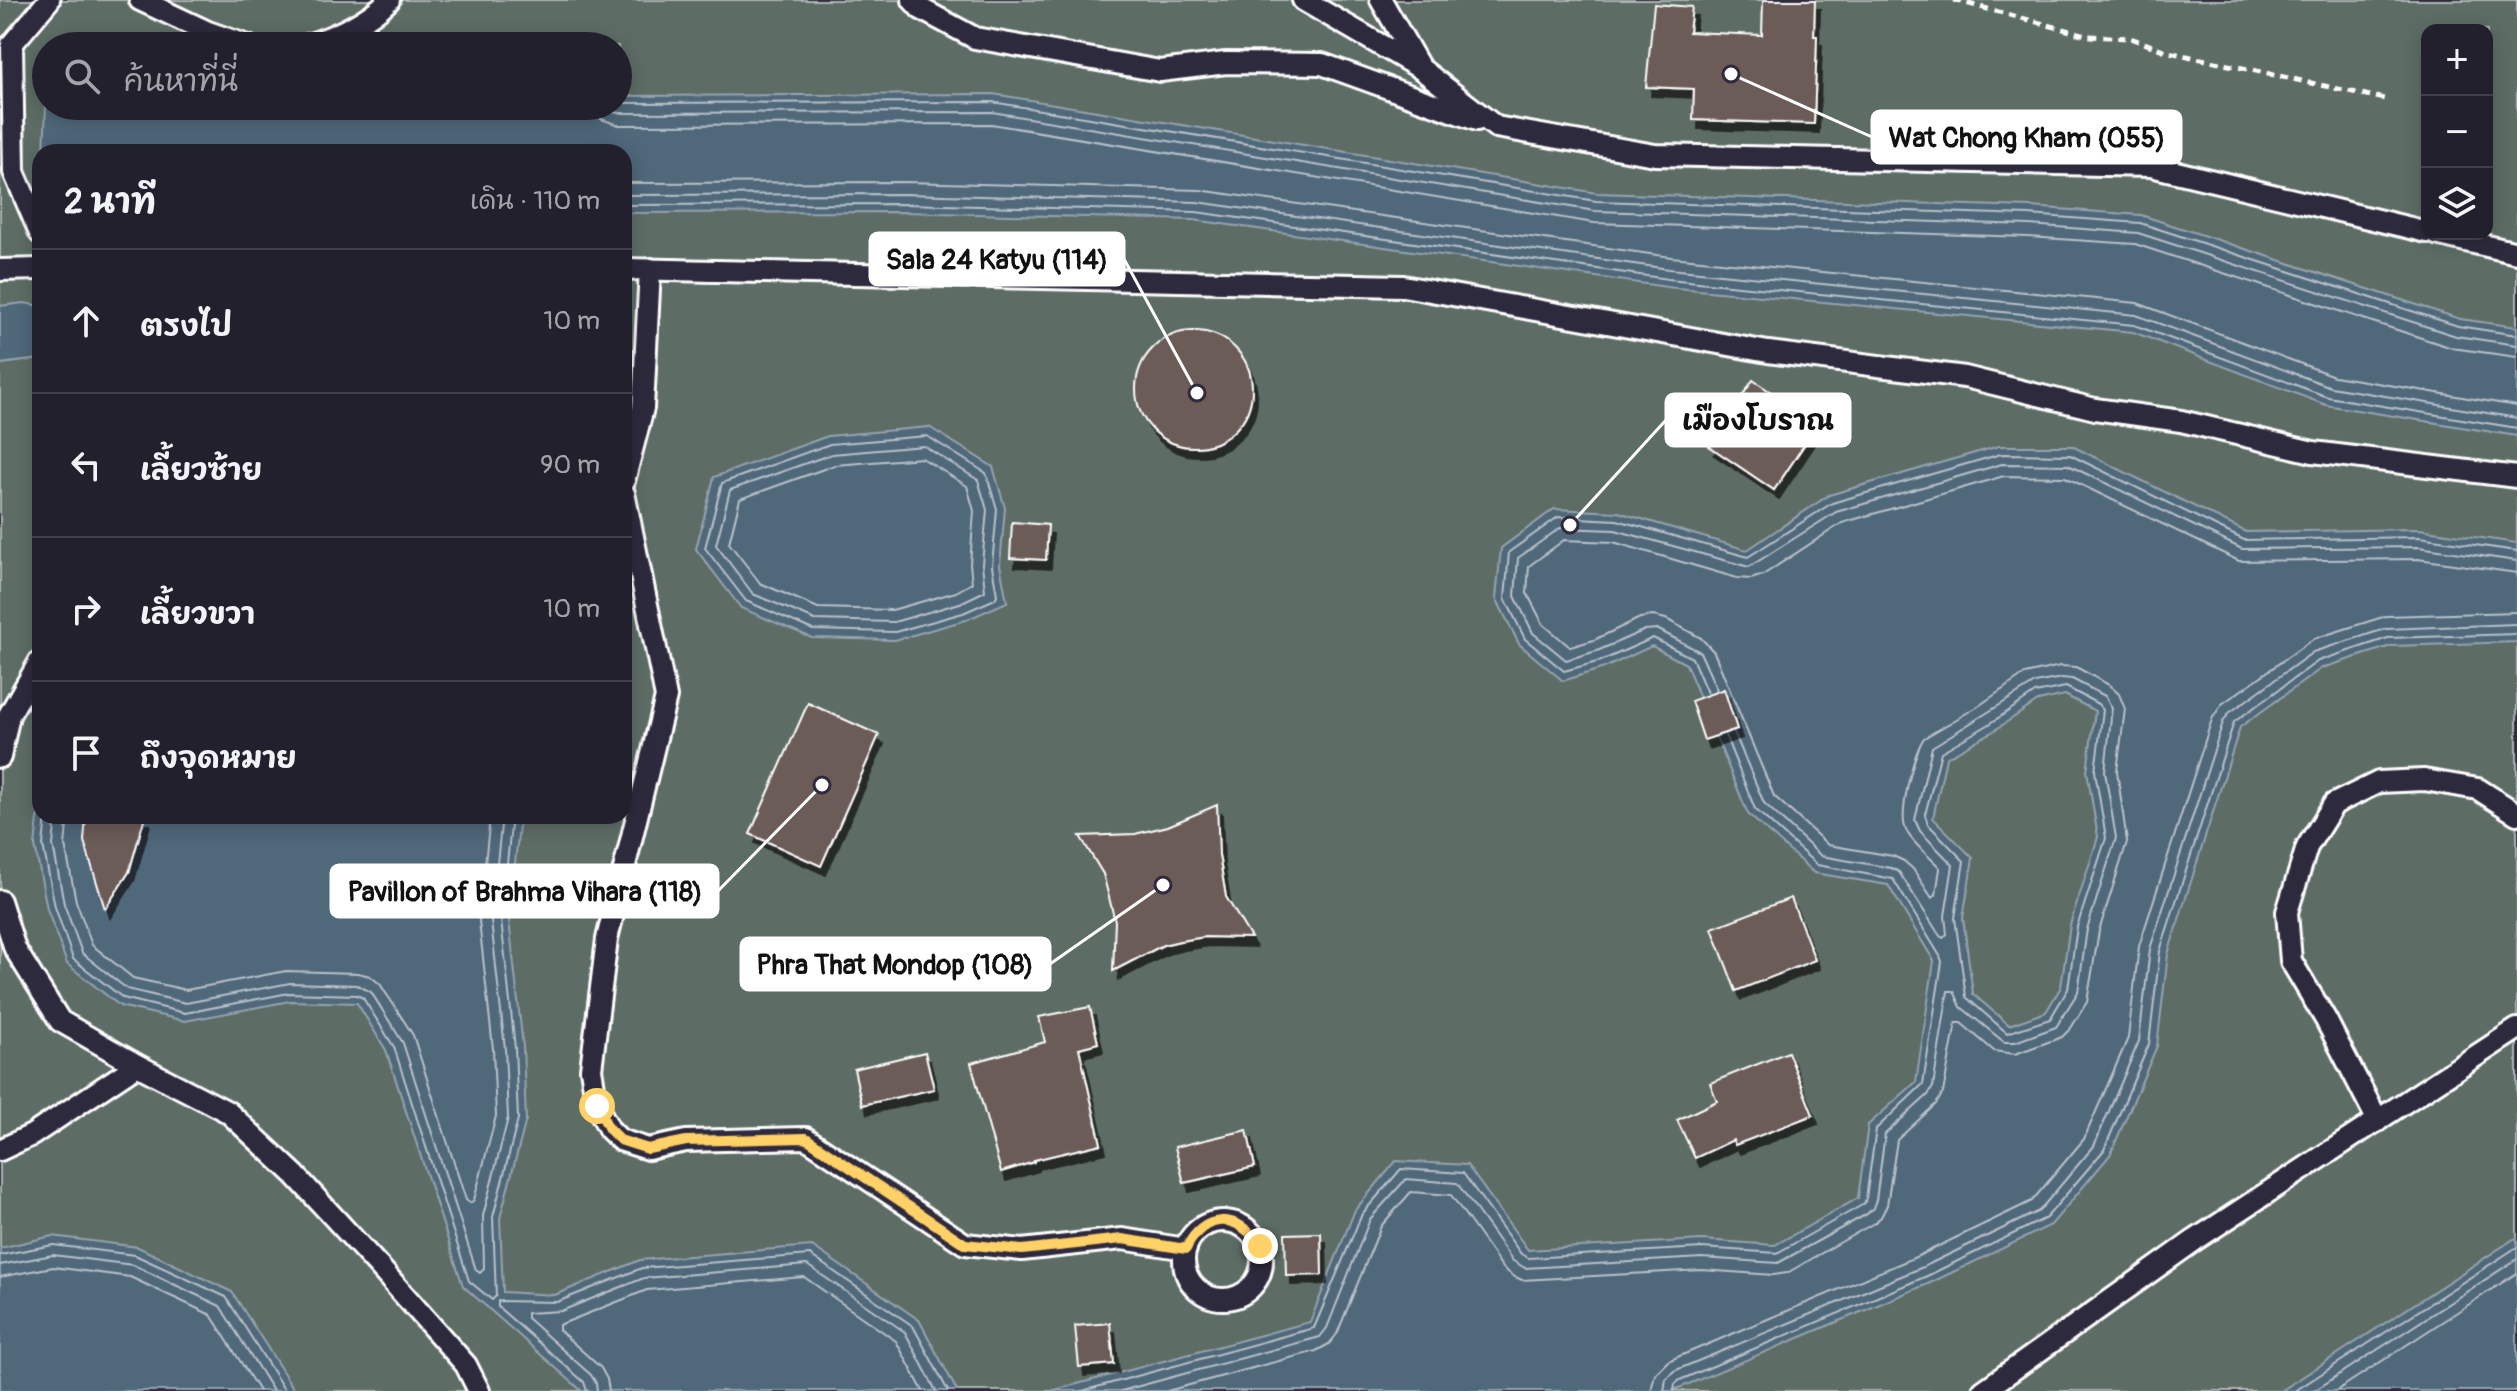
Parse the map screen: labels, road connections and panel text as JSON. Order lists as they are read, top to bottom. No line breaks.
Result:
{"places":["Wat Chong Kham (055)","Sala 24 Katyu (114)","เมืองโบราณ","Pavillon of Brahma Vihara (118)","Phra That Mondop (108)"],"page":{"map_buttons":["+","−"],"search":"ค้นหาที่นี่","heading":["2 นาที","เดิน · 110 m"],"list":[["ตรงไป","10 m"],["เลี้ยวซ้าย","90 m"],["เลี้ยวขวา","10 m"],"ถึงจุดหมาย"]}}
